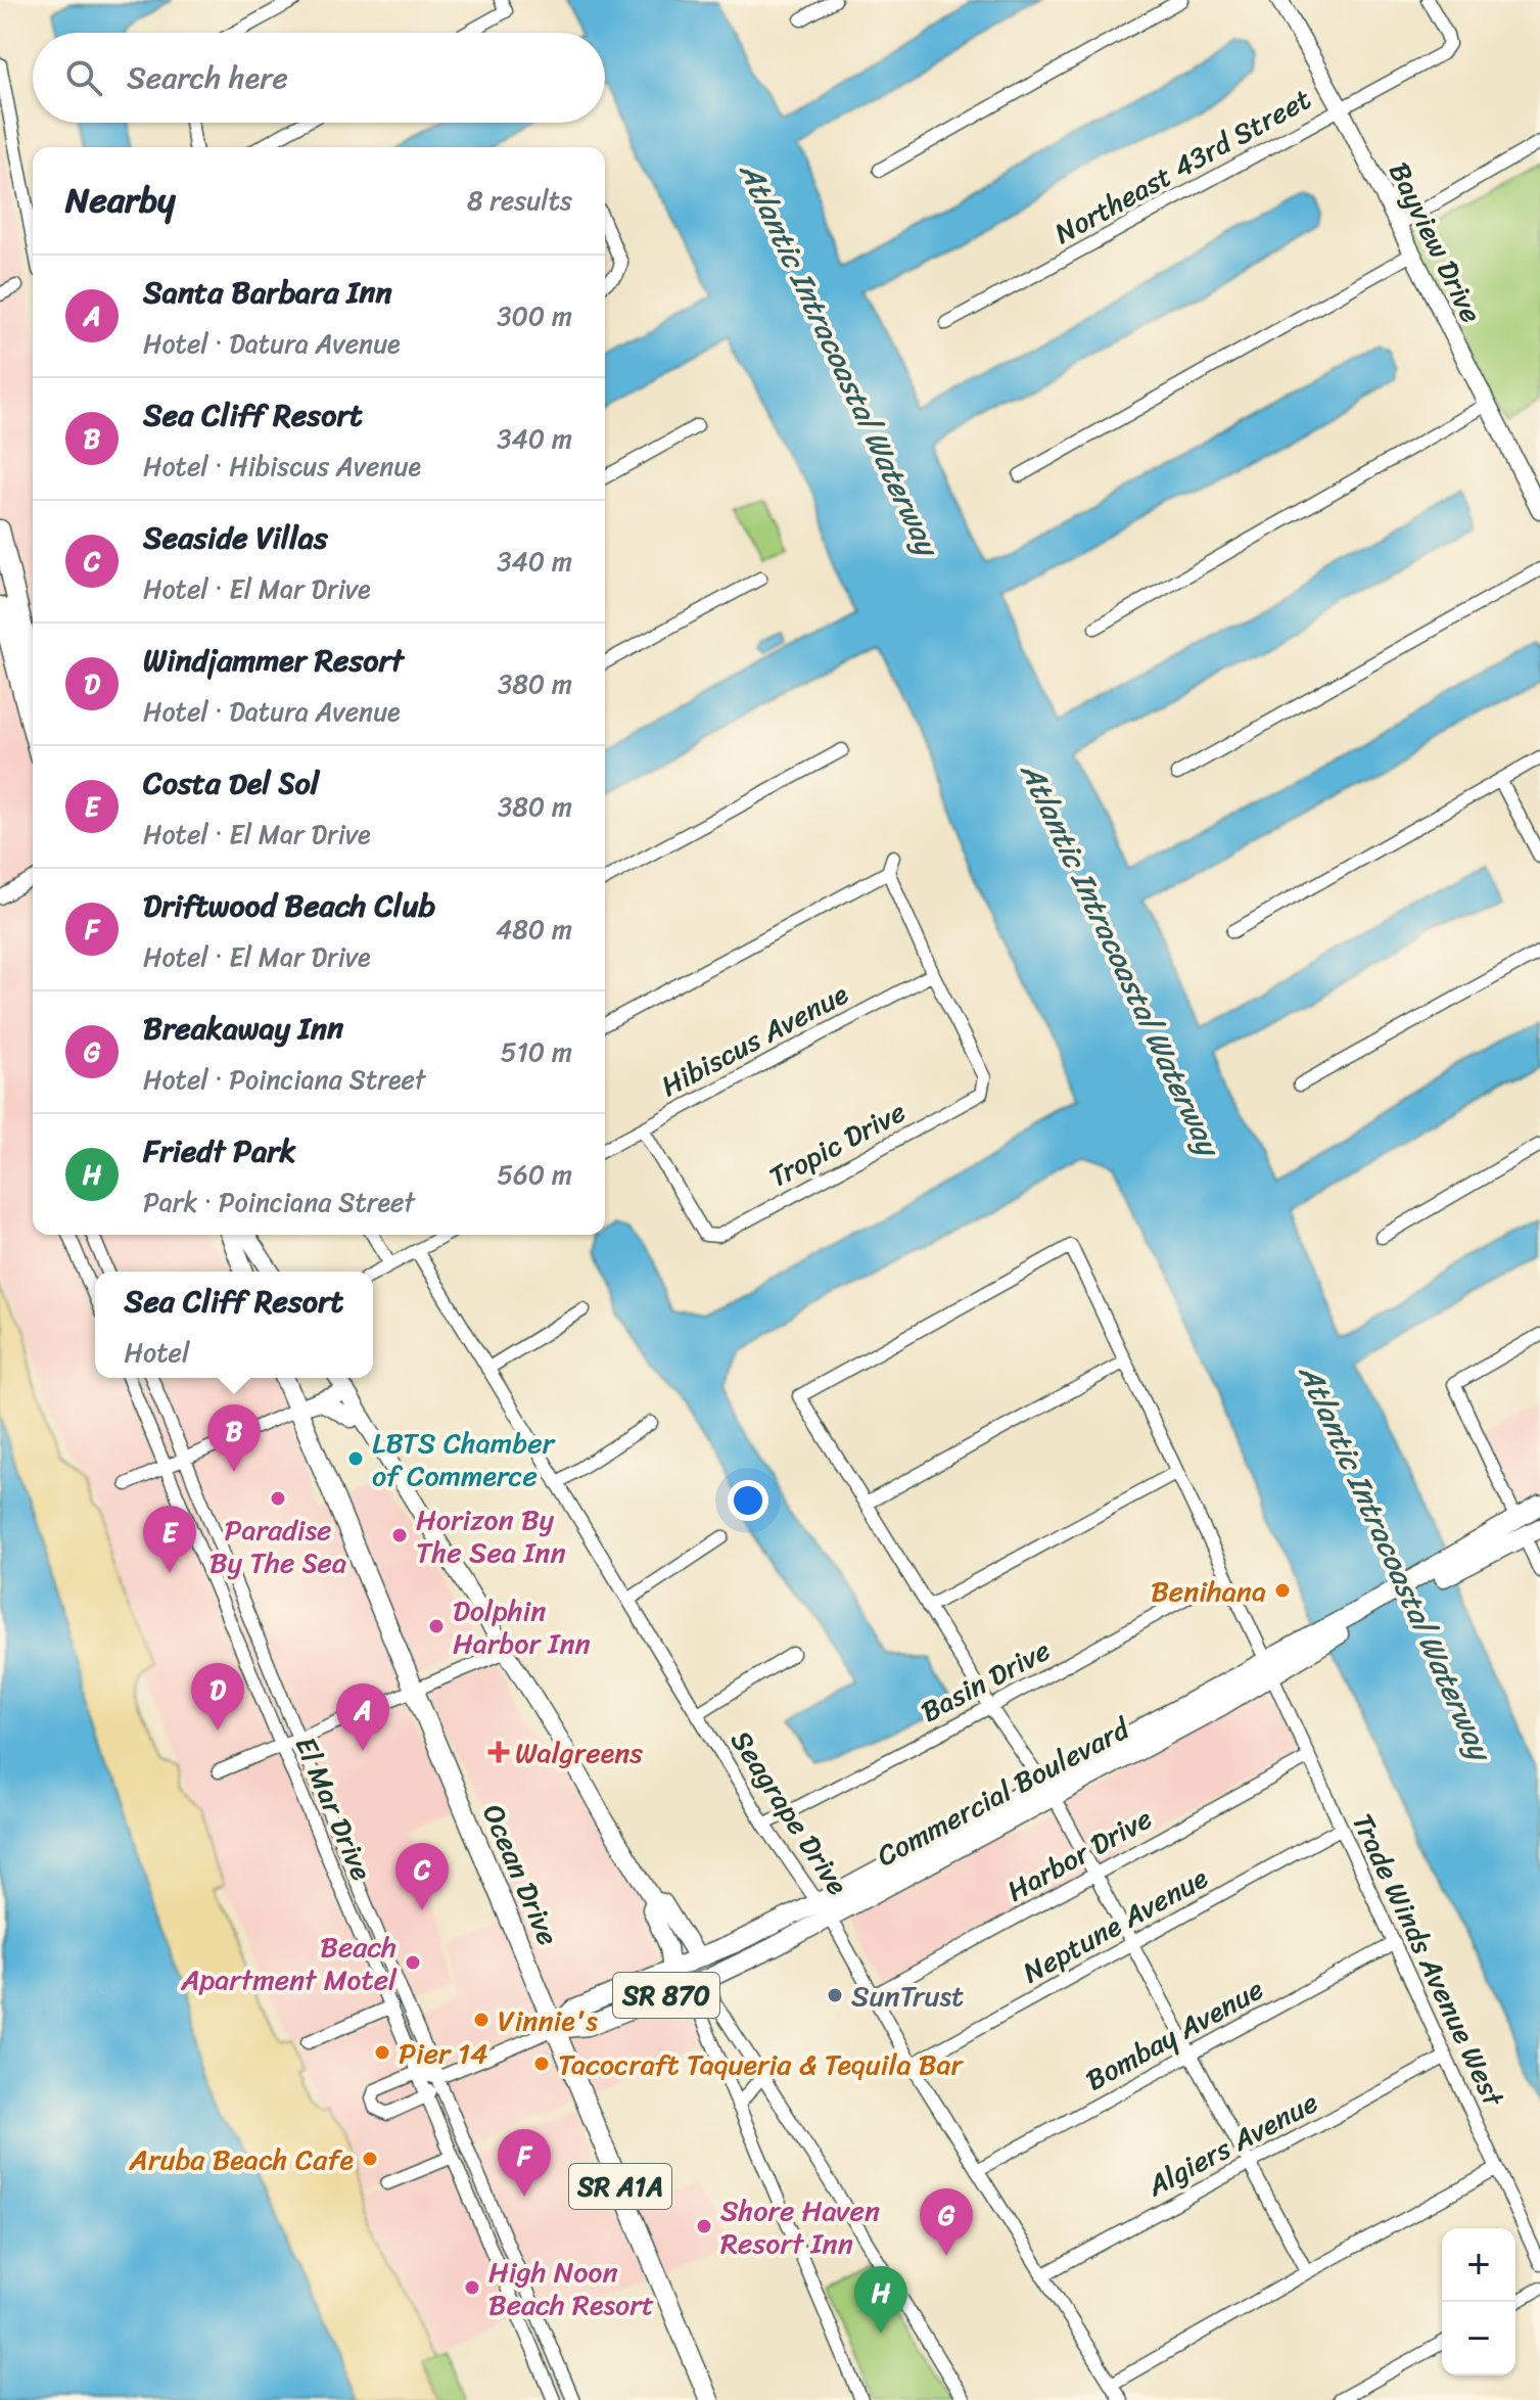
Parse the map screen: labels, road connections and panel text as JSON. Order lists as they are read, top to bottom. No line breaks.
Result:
{"streets":{"main road":["Commercial Boulevard","Ocean Drive","SR 870","SR A1A"],"street":["Northeast 43rd Street","Bayview Drive","Hibiscus Avenue","Tropic Drive","Basin Drive","El Mar Drive","Seagrape Drive","Harbor Drive","Neptune Avenue","Trade Winds Avenue West","Bombay Avenue","Algiers Avenue"]},"crossings":[["Northeast 43rd Street","Bayview Drive"],["Hibiscus Avenue","Tropic Drive"],["Basin Drive","Seagrape Drive"],["Basin Drive","Trade Winds Avenue West"],["Commercial Boulevard","El Mar Drive"],["Commercial Boulevard","Seagrape Drive"],["Commercial Boulevard","Ocean Drive"],["Commercial Boulevard","Trade Winds Avenue West"],["Seagrape Drive","Harbor Drive"],["Seagrape Drive","Neptune Avenue"],["Seagrape Drive","Bombay Avenue"],["Seagrape Drive","Algiers Avenue"],["Harbor Drive","Trade Winds Avenue West"],["Neptune Avenue","Trade Winds Avenue West"],["Trade Winds Avenue West","Bombay Avenue"],["Trade Winds Avenue West","Algiers Avenue"]],"water":["Atlantic Intracoastal Waterway"],"places":{"other":["LBTS Chamber of Commerce","Paradise By The Sea","Horizon By The Sea Inn","Benihana","Dolphin Harbor Inn","Beach Apartment Motel","SunTrust","Vinnie's","Pier 14","Tacocraft Taqueria & Tequila Bar","Aruba Beach Cafe","Shore Haven Resort Inn","High Noon Beach Resort"],"health":["Walgreens"]},"page":{"search":"Search here","heading":["Nearby","8 results"],"list":[{"mark":"A","name":"Santa Barbara Inn","note":"Hotel · Datura Avenue","value":"300 m"},{"mark":"B","name":"Sea Cliff Resort","note":"Hotel · Hibiscus Avenue","value":"340 m"},{"mark":"C","name":"Seaside Villas","note":"Hotel · El Mar Drive","value":"340 m"},{"mark":"D","name":"Windjammer Resort","note":"Hotel · Datura Avenue","value":"380 m"},{"mark":"E","name":"Costa Del Sol","note":"Hotel · El Mar Drive","value":"380 m"},{"mark":"F","name":"Driftwood Beach Club","note":"Hotel · El Mar Drive","value":"480 m"},{"mark":"G","name":"Breakaway Inn","note":"Hotel · Poinciana Street","value":"510 m"},{"mark":"H","name":"Friedt Park","note":"Park · Poinciana Street","value":"560 m"}],"popup":["Sea Cliff Resort","Hotel"],"pins":["B","E","D","A","C","F","G","H"],"map_buttons":["+","−"]}}
